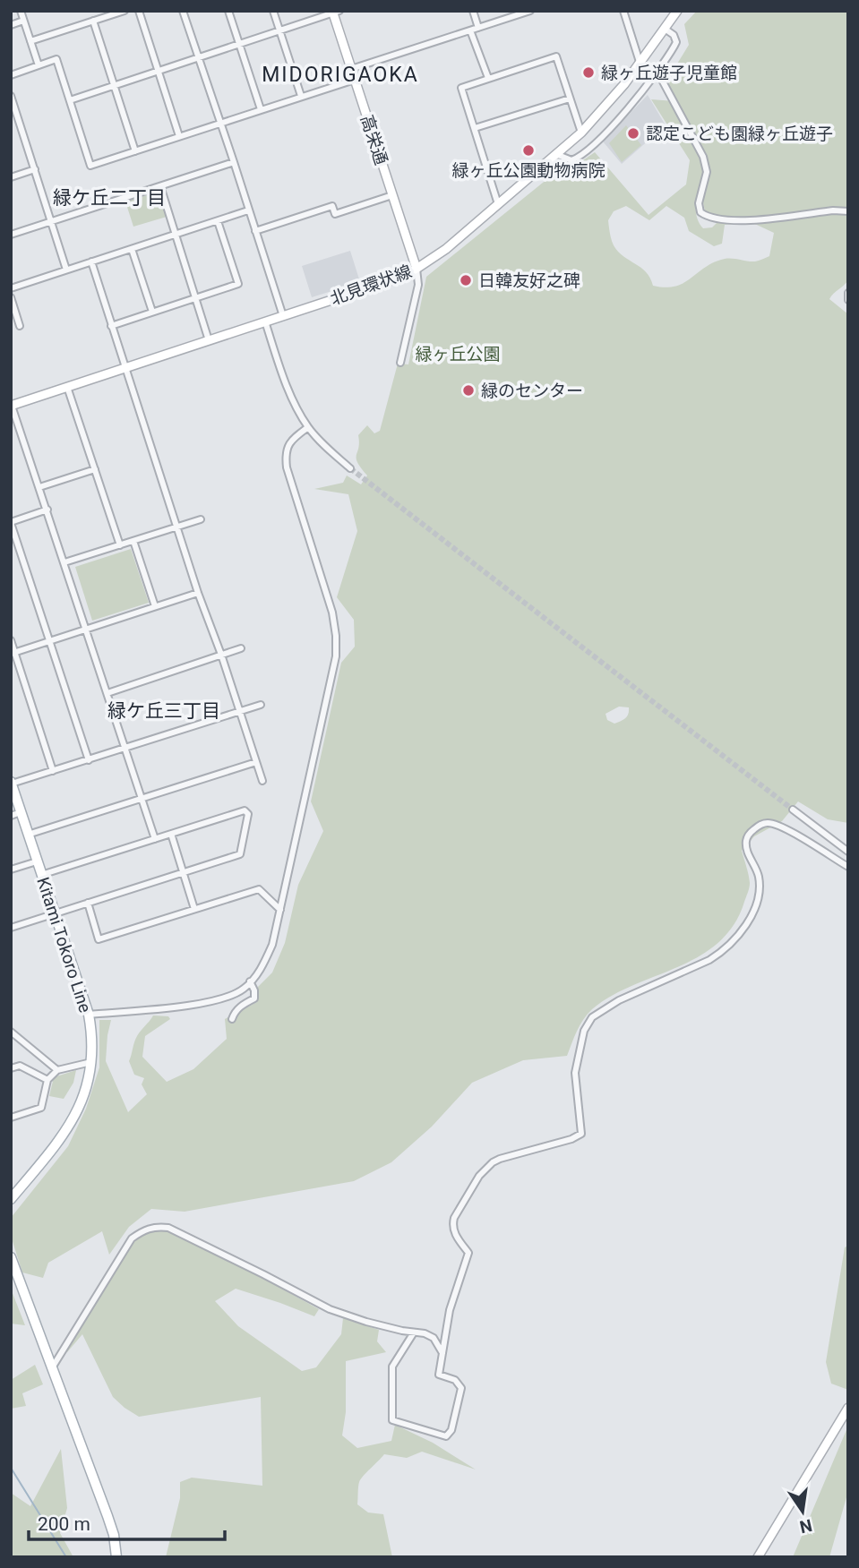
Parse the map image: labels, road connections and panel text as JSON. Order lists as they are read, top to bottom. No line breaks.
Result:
{"streets":{"main road":["高栄通","北見環状線","Kitami Tokoro Line"]},"crossings":[["高栄通","北見環状線"]],"districts":["MIDORIGAOKA","緑ケ丘二丁目","緑ケ丘三丁目"],"parks":["緑ヶ丘公園"],"places":["緑ヶ丘遊子児童館","認定こども園緑ヶ丘遊子","緑ヶ丘公園動物病院","日韓友好之碑","緑のセンター"],"scale_bar":"200 m","north":"bottom"}
